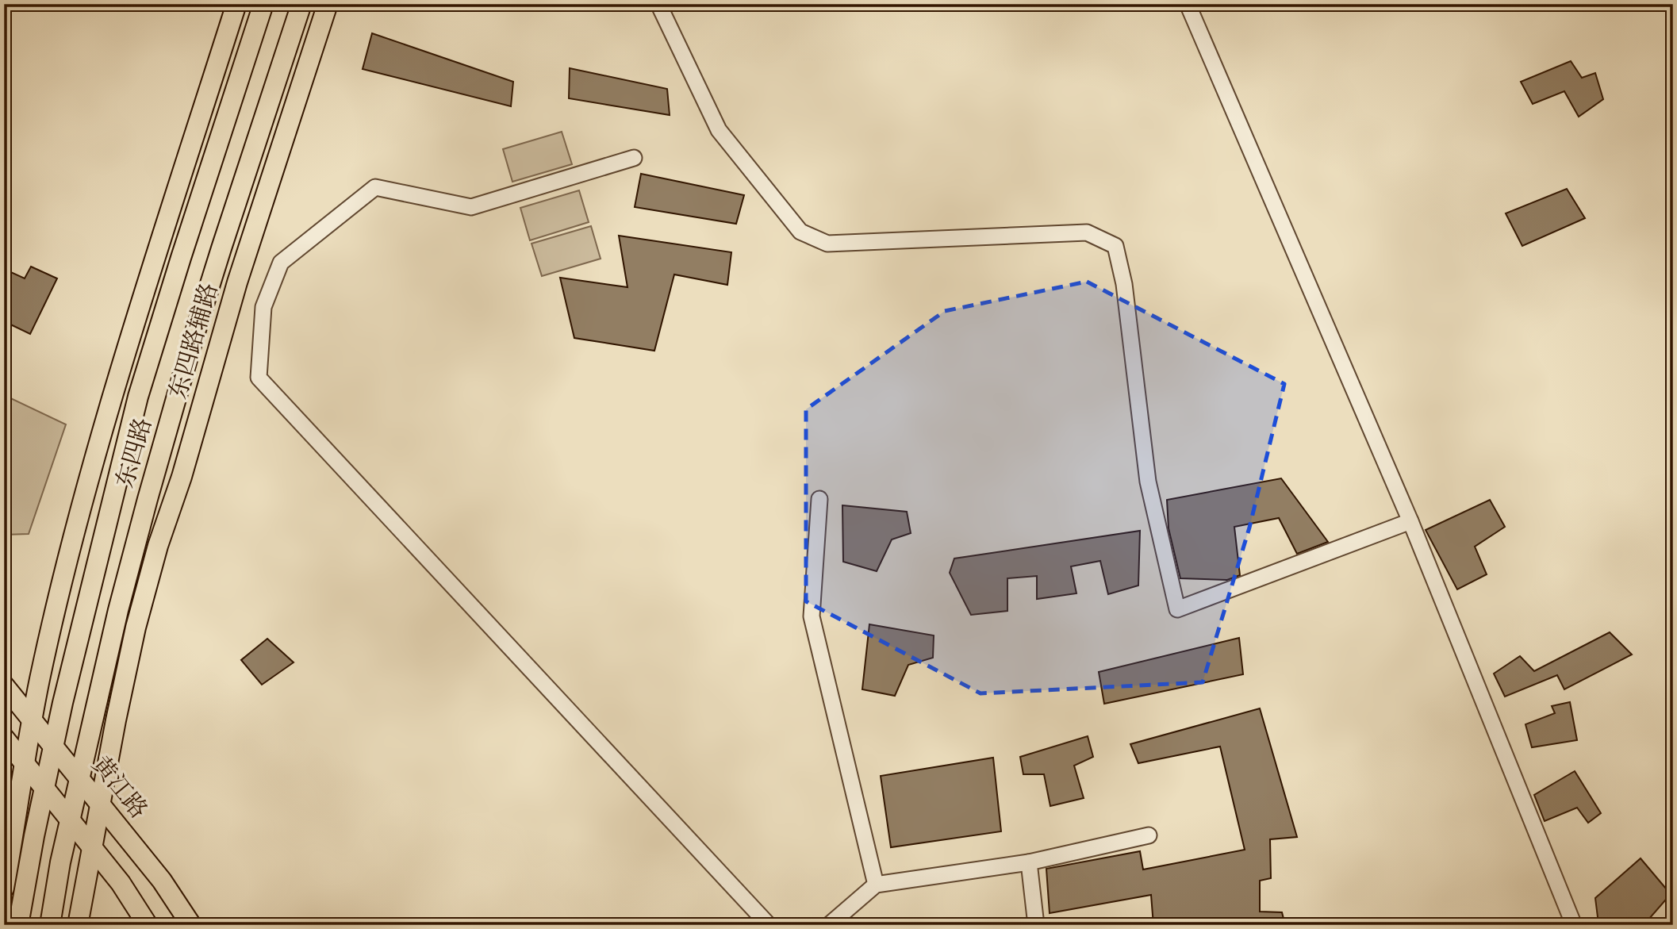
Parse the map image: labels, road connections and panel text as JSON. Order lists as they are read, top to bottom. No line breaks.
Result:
{"streets":{"main road":["东四路辅路","东四路","黄江路"]},"crossings":[["东四路辅路","黄江路"],["东四路","黄江路"]]}
